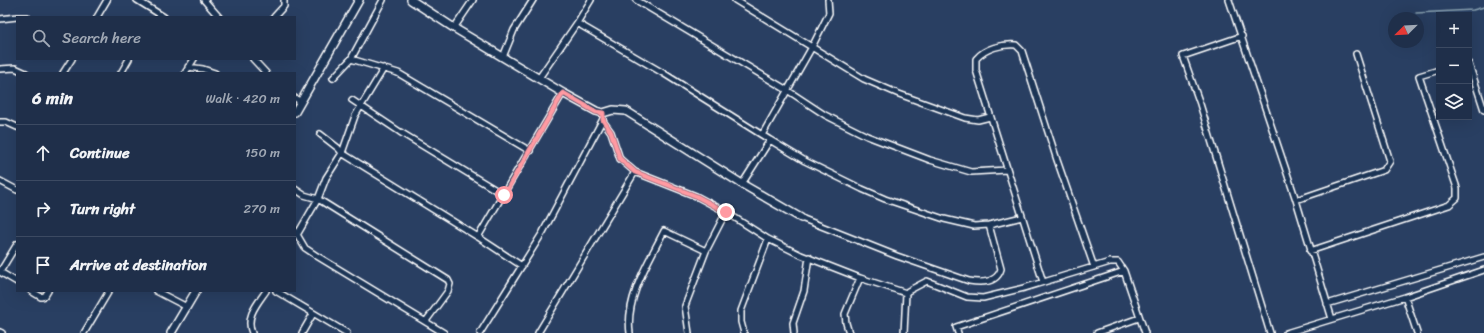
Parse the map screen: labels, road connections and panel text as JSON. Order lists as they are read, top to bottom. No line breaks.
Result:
{"north":"bottom left","page":{"map_buttons":["+","−"],"search":"Search here","heading":["6 min","Walk · 420 m"],"list":[["Continue","150 m"],["Turn right","270 m"],"Arrive at destination"]}}
